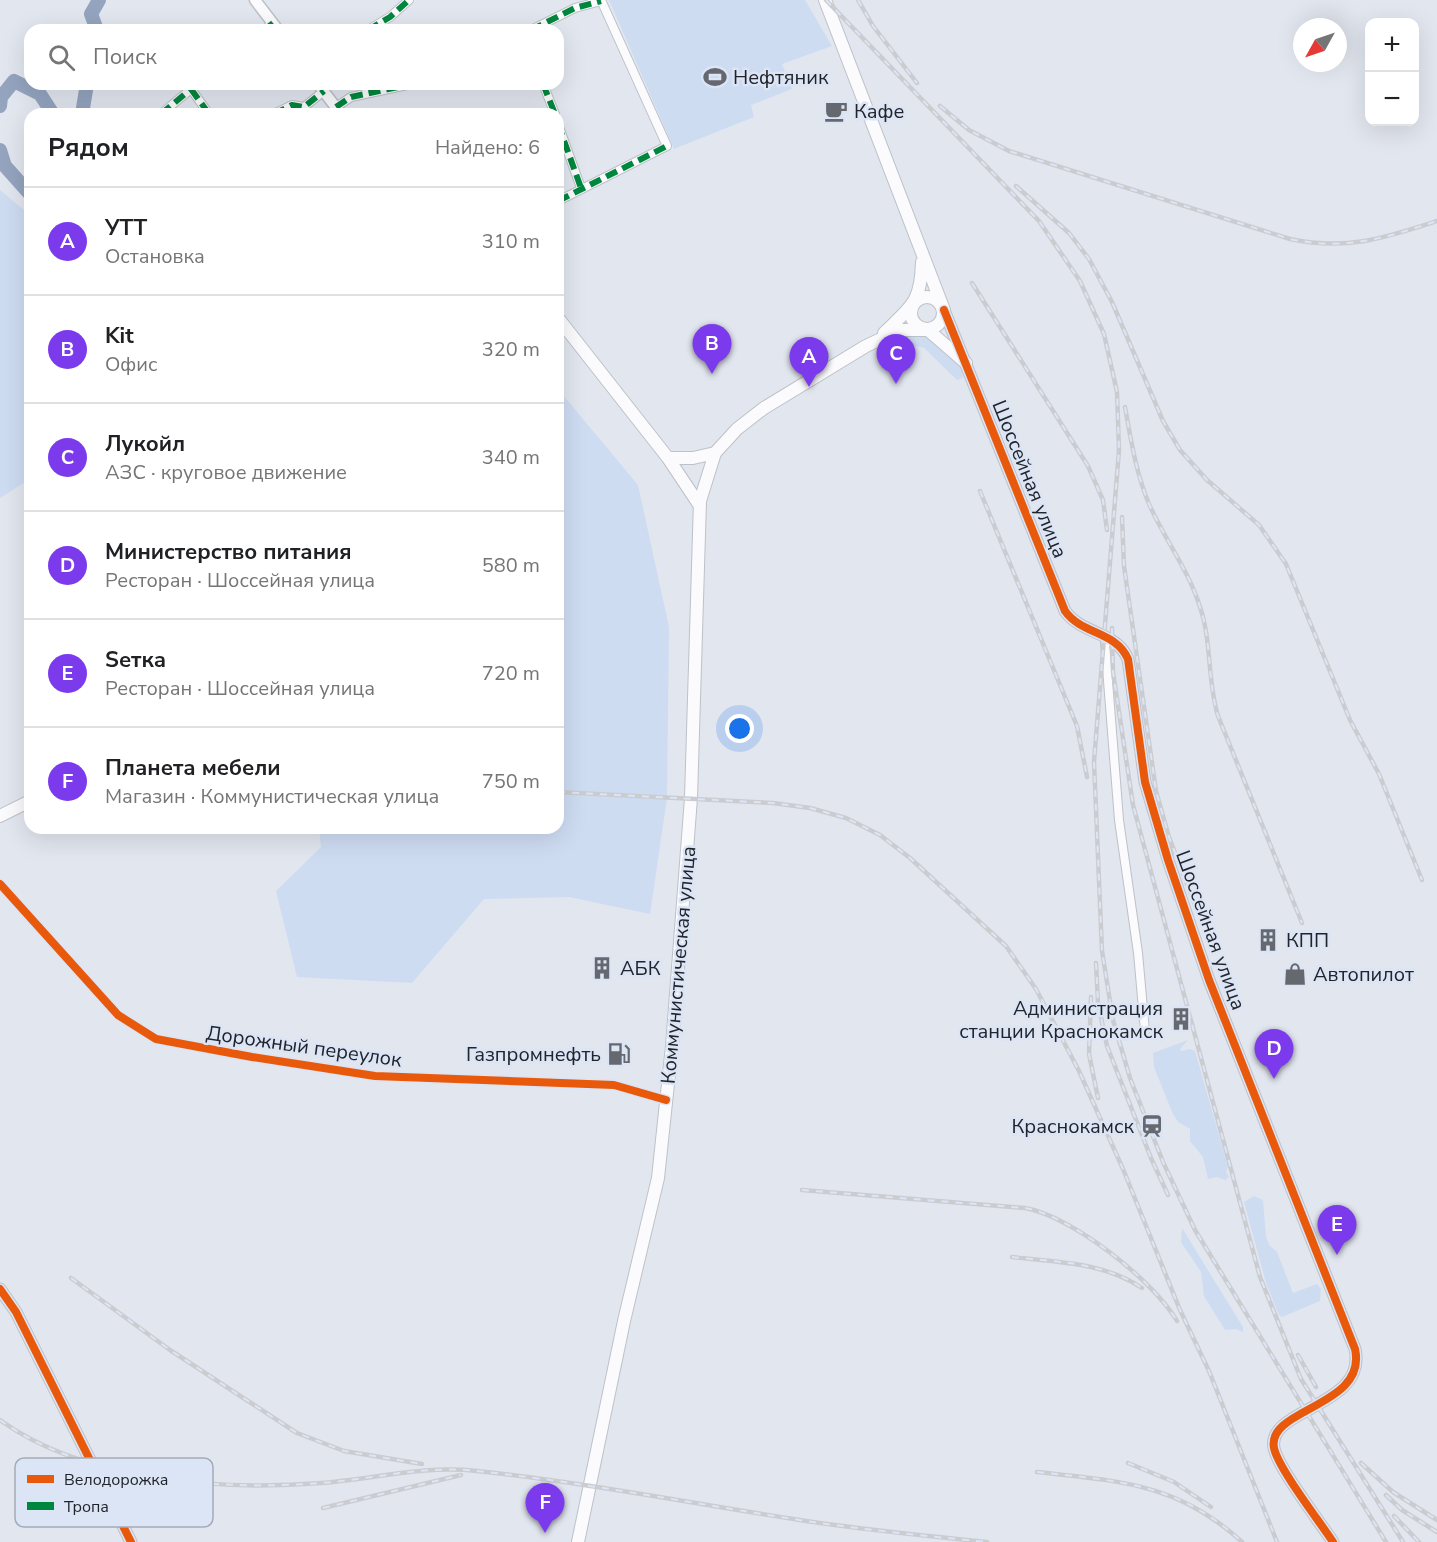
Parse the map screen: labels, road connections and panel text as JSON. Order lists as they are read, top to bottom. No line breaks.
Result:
{"streets":{"main road":["Шоссейная улица","Коммунистическая улица"],"street":["Дорожный переулок"]},"crossings":[["Коммунистическая улица","Дорожный переулок"]],"places":{"sports":["Нефтяник"],"cafe":["Кафе"],"building":["КПП","АБК","Администрация станции Краснокамск"],"shop":["Автопилот"],"fuel station":["Газпромнефть"],"station":["Краснокамск"]},"legend":["Велодорожка","Тропа"],"north":"bottom left","page":{"map_buttons":["+","−"],"search":"Поиск","heading":["Рядом","Найдено: 6"],"list":[{"mark":"A","name":"УТТ","note":"Остановка","value":"310 m"},{"mark":"B","name":"Kit","note":"Офис","value":"320 m"},{"mark":"C","name":"Лукойл","note":"АЗС · круговое движение","value":"340 m"},{"mark":"D","name":"Министерство питания","note":"Ресторан · Шоссейная улица","value":"580 m"},{"mark":"E","name":"Sетка","note":"Ресторан · Шоссейная улица","value":"720 m"},{"mark":"F","name":"Планета мебели","note":"Магазин · Коммунистическая улица","value":"750 m"}],"pins":["B","C","A","D","E","F"]}}
